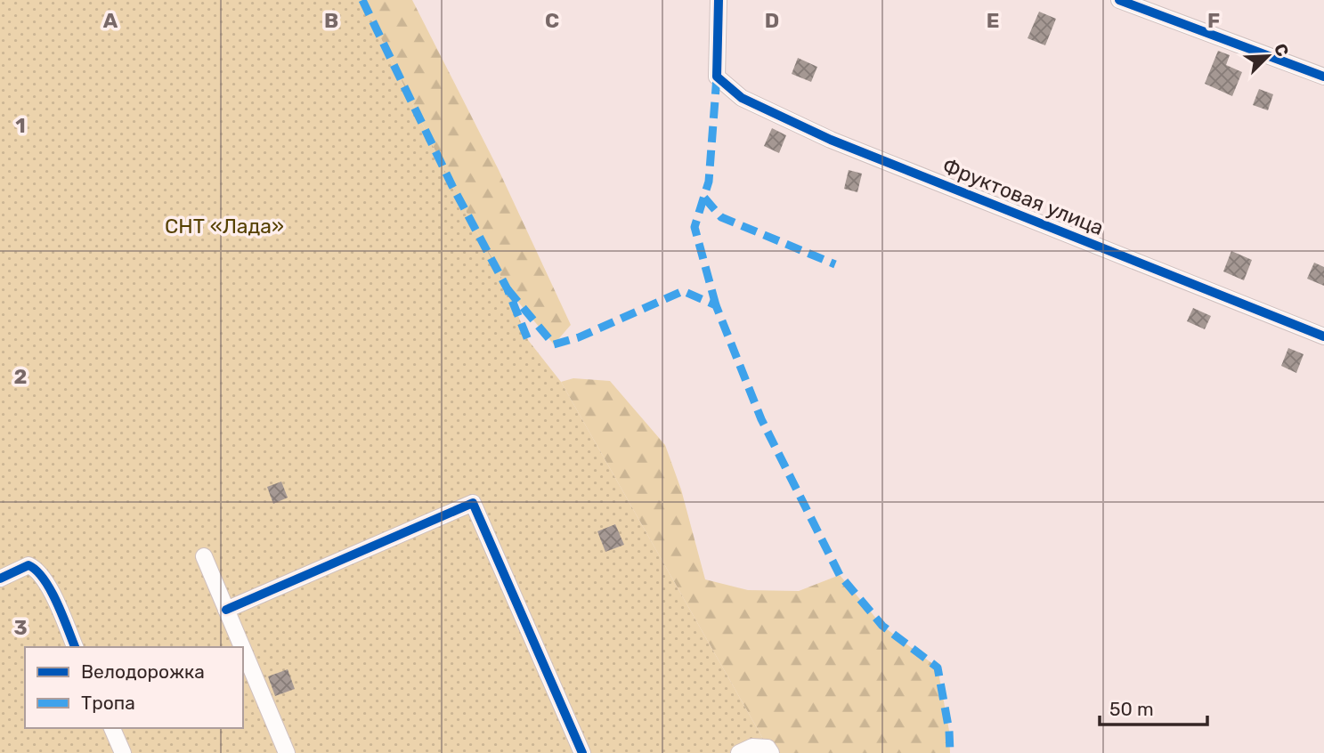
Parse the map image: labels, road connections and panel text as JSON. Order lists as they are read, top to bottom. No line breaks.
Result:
{"streets":{"street":["Фруктовая улица"]},"parks":["СНТ «Лада»"],"legend":["Велодорожка","Тропа"],"scale_bar":"50 m","north":"top right","grid":{"columns":["A","B","C","D","E","F"],"rows":["1","2","3"]}}
